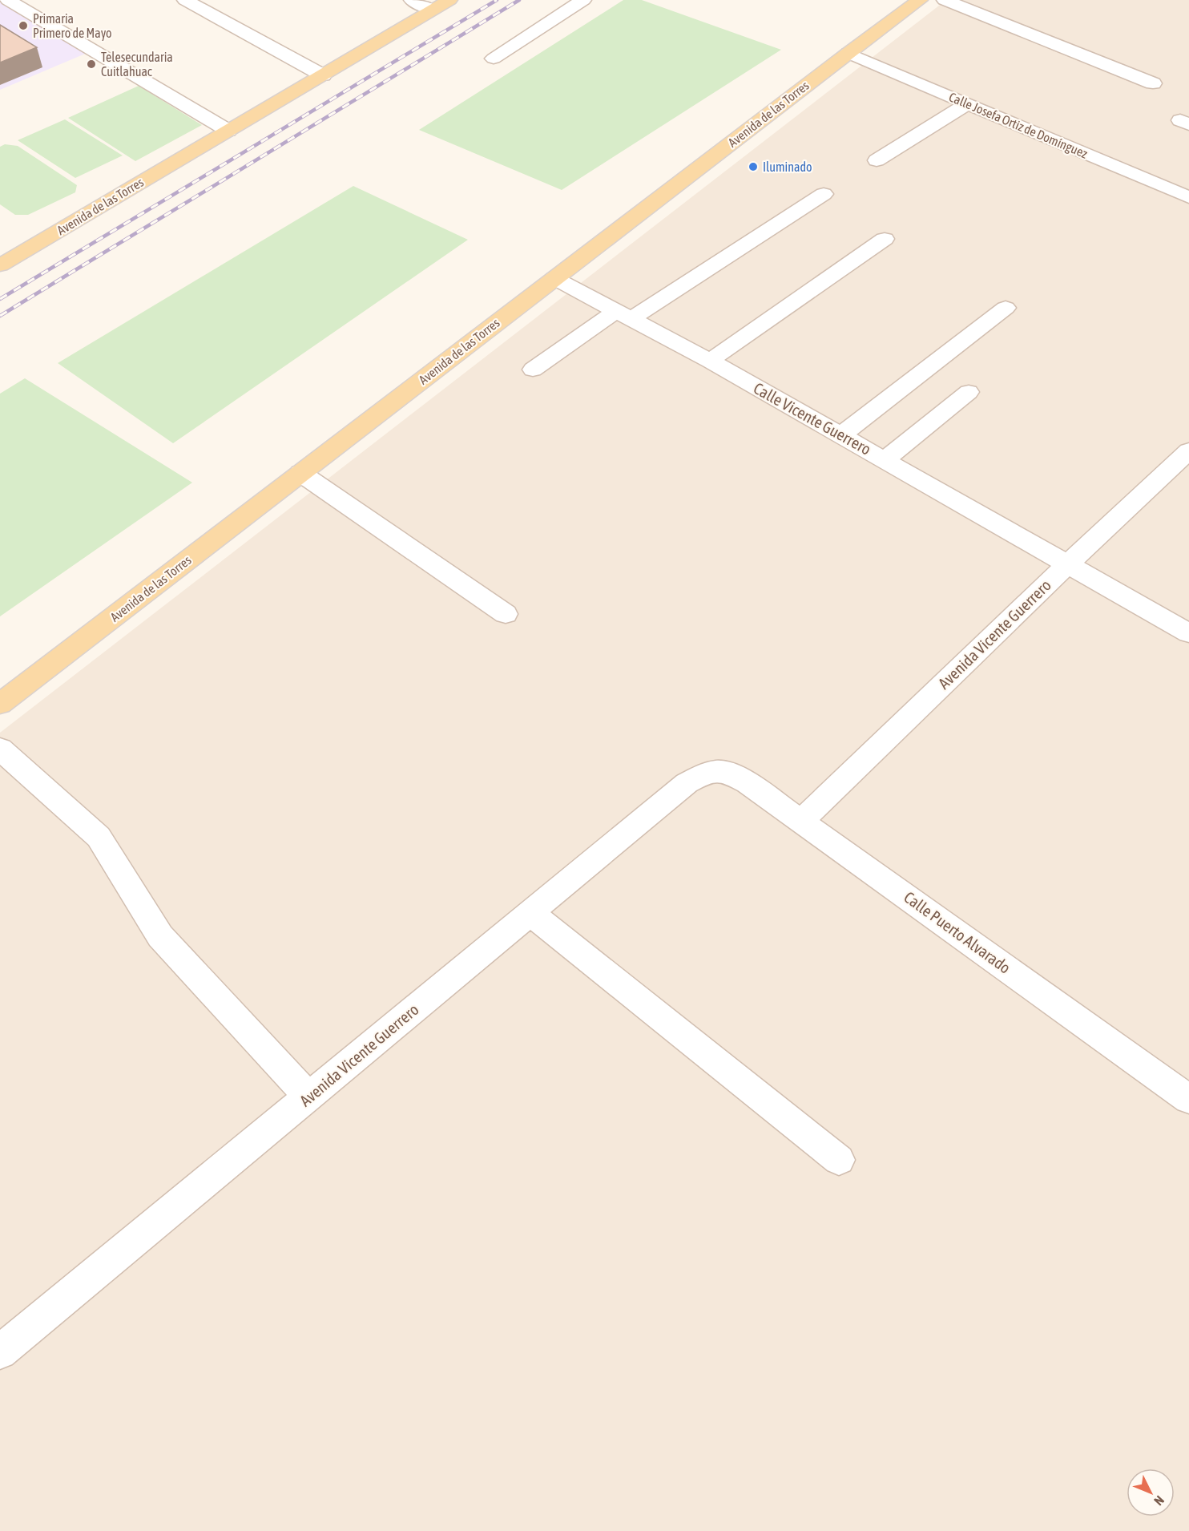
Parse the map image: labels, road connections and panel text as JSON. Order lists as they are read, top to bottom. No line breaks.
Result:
{"streets":{"main road":["Avenida de las Torres"],"street":["Calle Josefa Ortiz de Domínguez","Calle Vicente Guerrero","Avenida Vicente Guerrero","Calle Puerto Alvarado"]},"crossings":[["Avenida de las Torres","Calle Josefa Ortiz de Domínguez"],["Avenida de las Torres","Calle Vicente Guerrero"],["Calle Vicente Guerrero","Avenida Vicente Guerrero"],["Avenida Vicente Guerrero","Calle Puerto Alvarado"]],"places":["Primaria Primero de Mayo","Telesecundaria Cuitlahuac","Iluminado"],"north":"bottom right"}
